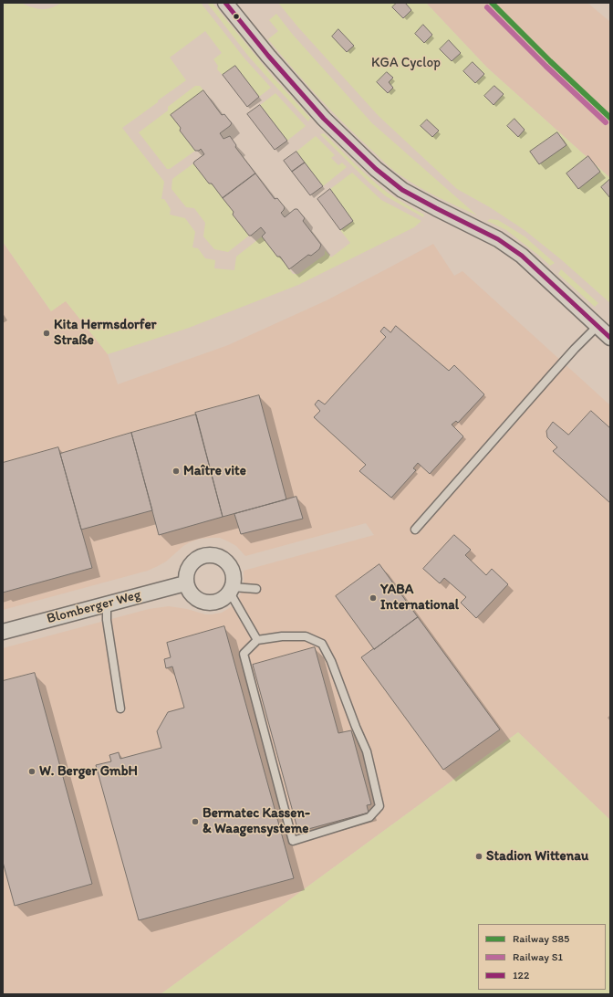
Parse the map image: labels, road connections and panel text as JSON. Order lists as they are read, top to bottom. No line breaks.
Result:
{"streets":{"street":["Blomberger Weg"]},"parks":["KGA Cyclop"],"places":["Kita Hermsdorfer Straße","Maître vite","YABA International","W. Berger GmbH","Bermatec Kassen- & Waagensysteme","Stadion Wittenau"],"lines":["rail line S85","transit line 122","rail line S1"],"legend":["Railway S85","Railway S1","122"]}
